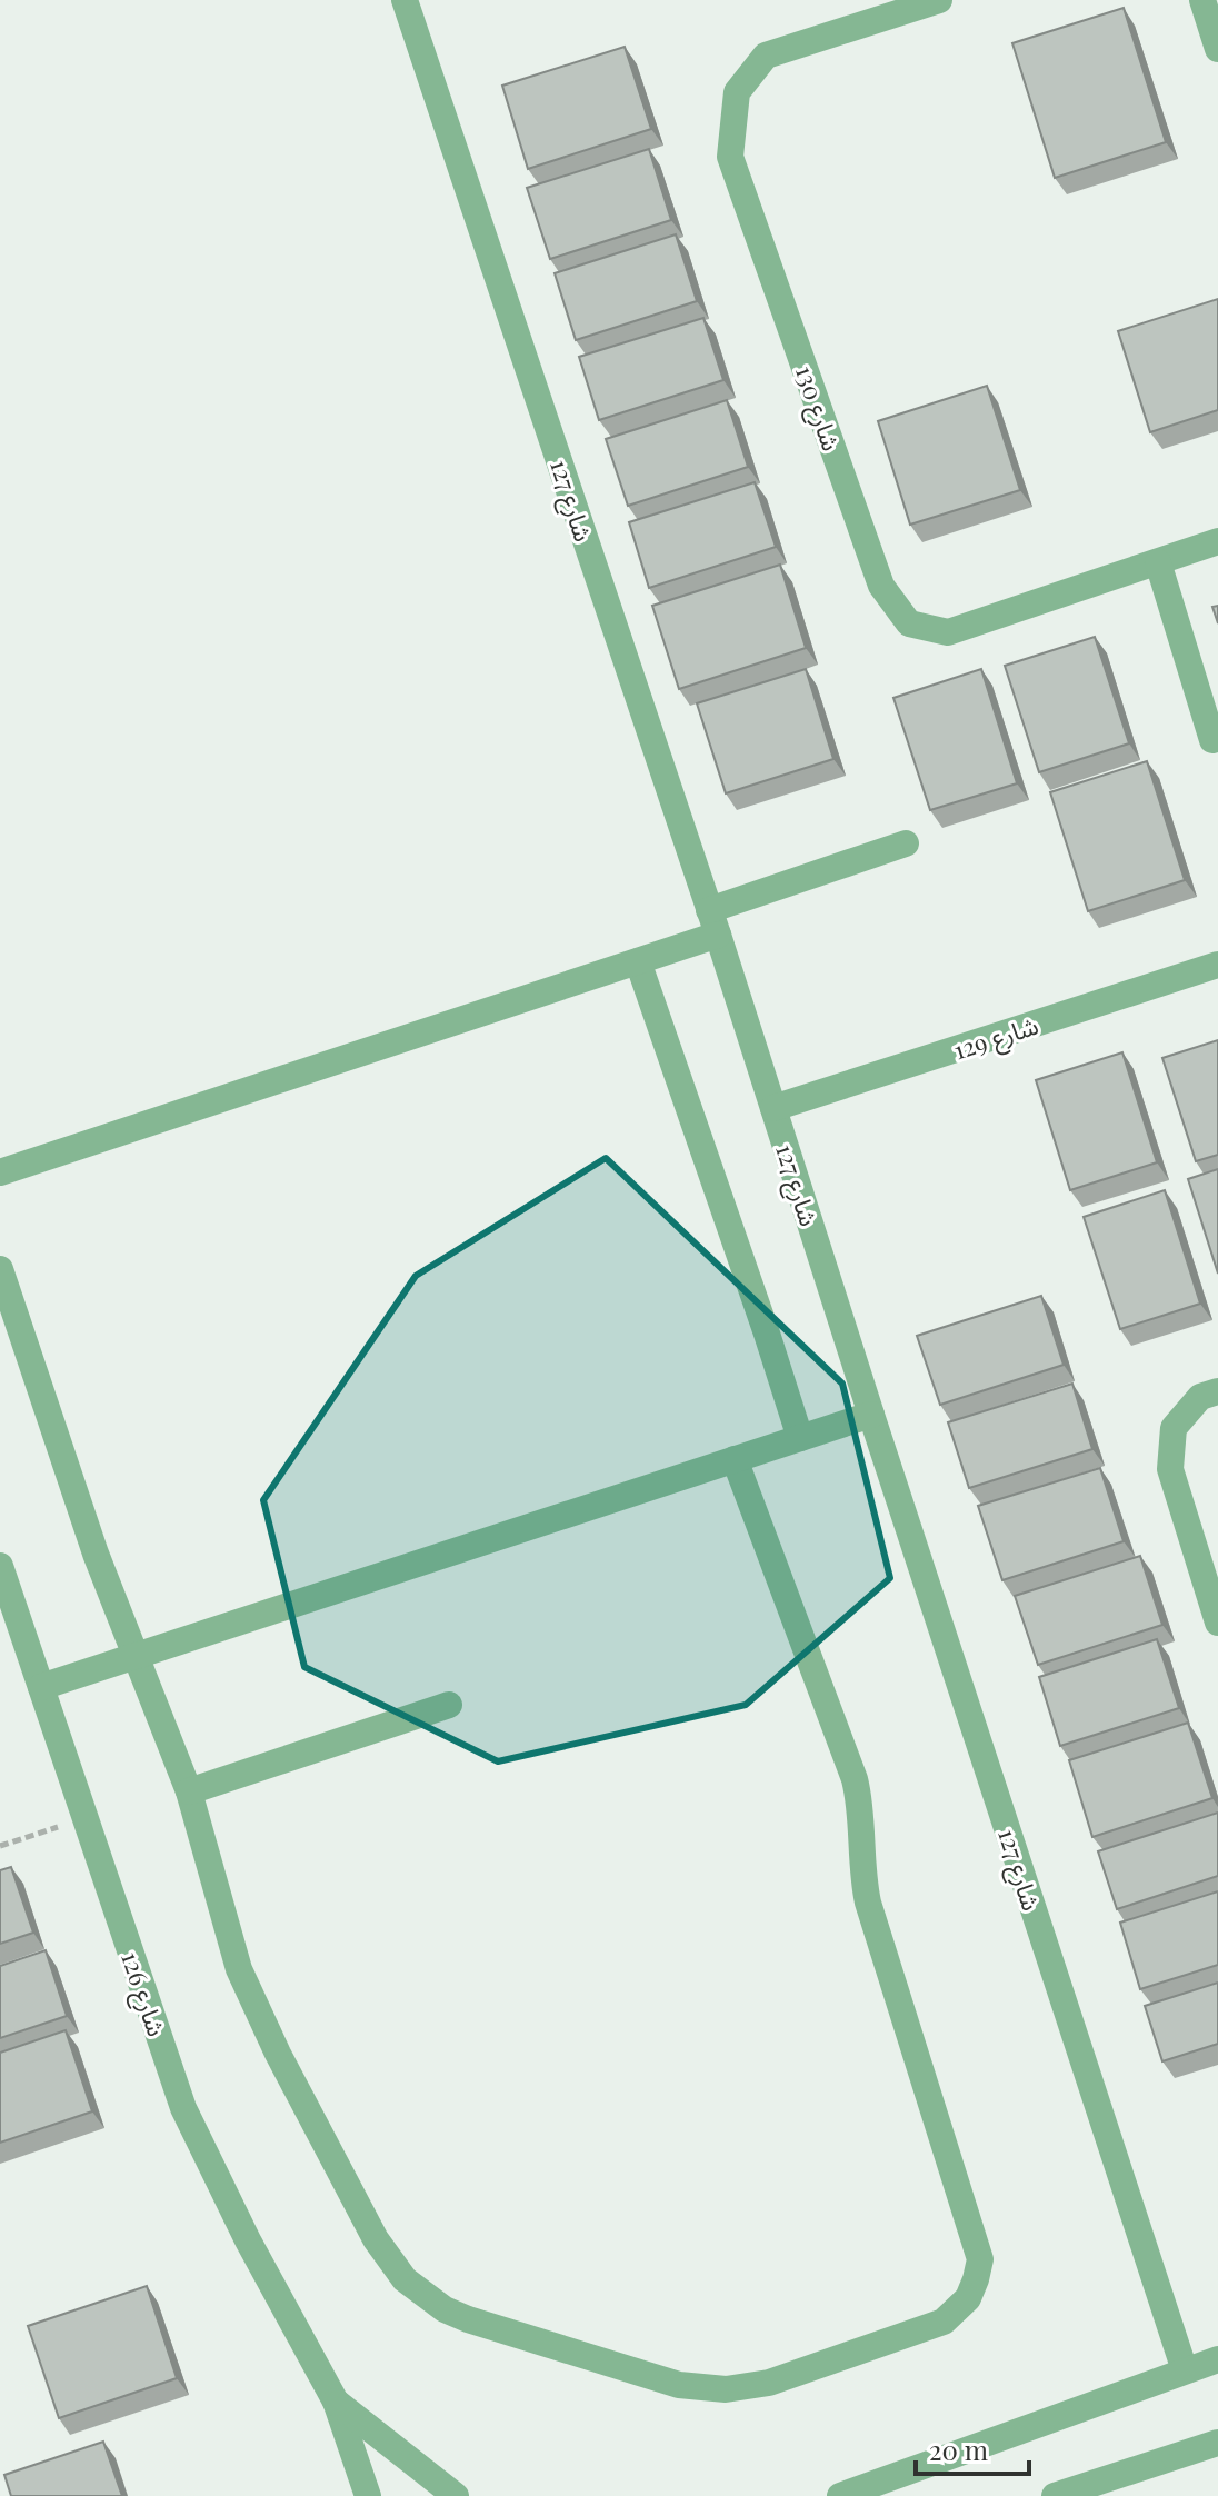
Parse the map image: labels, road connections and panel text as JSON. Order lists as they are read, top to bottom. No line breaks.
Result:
{"streets":{"street":["شارع 130","شارع 127","شارع 129","شارع 126"]},"crossings":[["شارع 127","شارع 129"]],"scale_bar":"20 m"}
